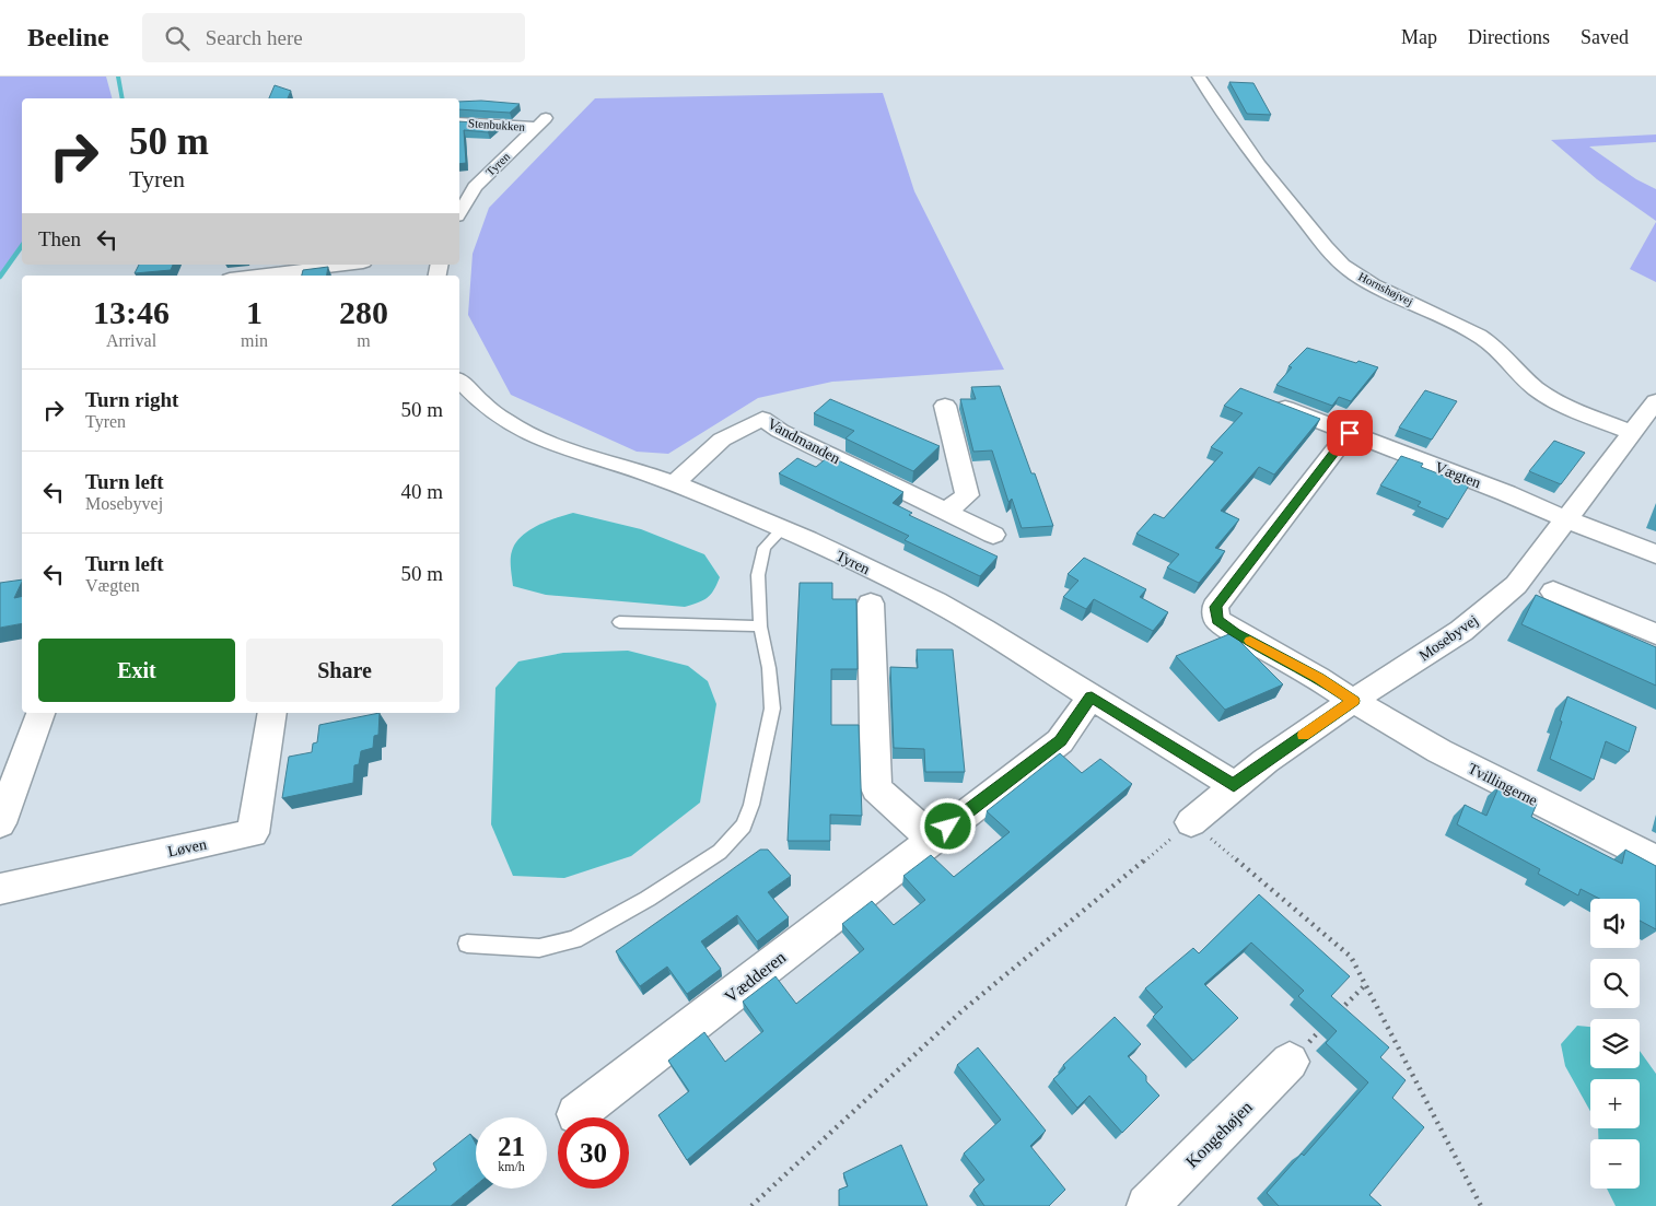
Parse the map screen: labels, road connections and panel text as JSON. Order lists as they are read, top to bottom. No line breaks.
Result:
{"streets":{"street":["Stenbukken","Tyren","Hornshøjvej","Vandmanden","Vægten","Mosebyvej","Tvillingerne","Løven","Vædderen","Kongehøjen"]},"crossings":[["Stenbukken","Tyren"],["Tyren","Vandmanden"],["Tyren","Mosebyvej"],["Tyren","Vædderen"],["Hornshøjvej","Mosebyvej"],["Vægten","Mosebyvej"],["Mosebyvej","Tvillingerne"]],"page":{"header":"Beeline","search":"Search here","nav":["Map","Directions","Saved"],"turn":["50 m","Tyren"],"then":"Then","eta":["13:46","Arrival","1","min","280","m"],"list":[{"name":"Turn right","note":"Tyren","value":"50 m"},{"name":"Turn left","note":"Mosebyvej","value":"40 m"},{"name":"Turn left","note":"Vægten","value":"50 m"}],"buttons":["Exit","Share"],"map_buttons":["+","−"],"speed":"21 km/h","limit":"30"}}
